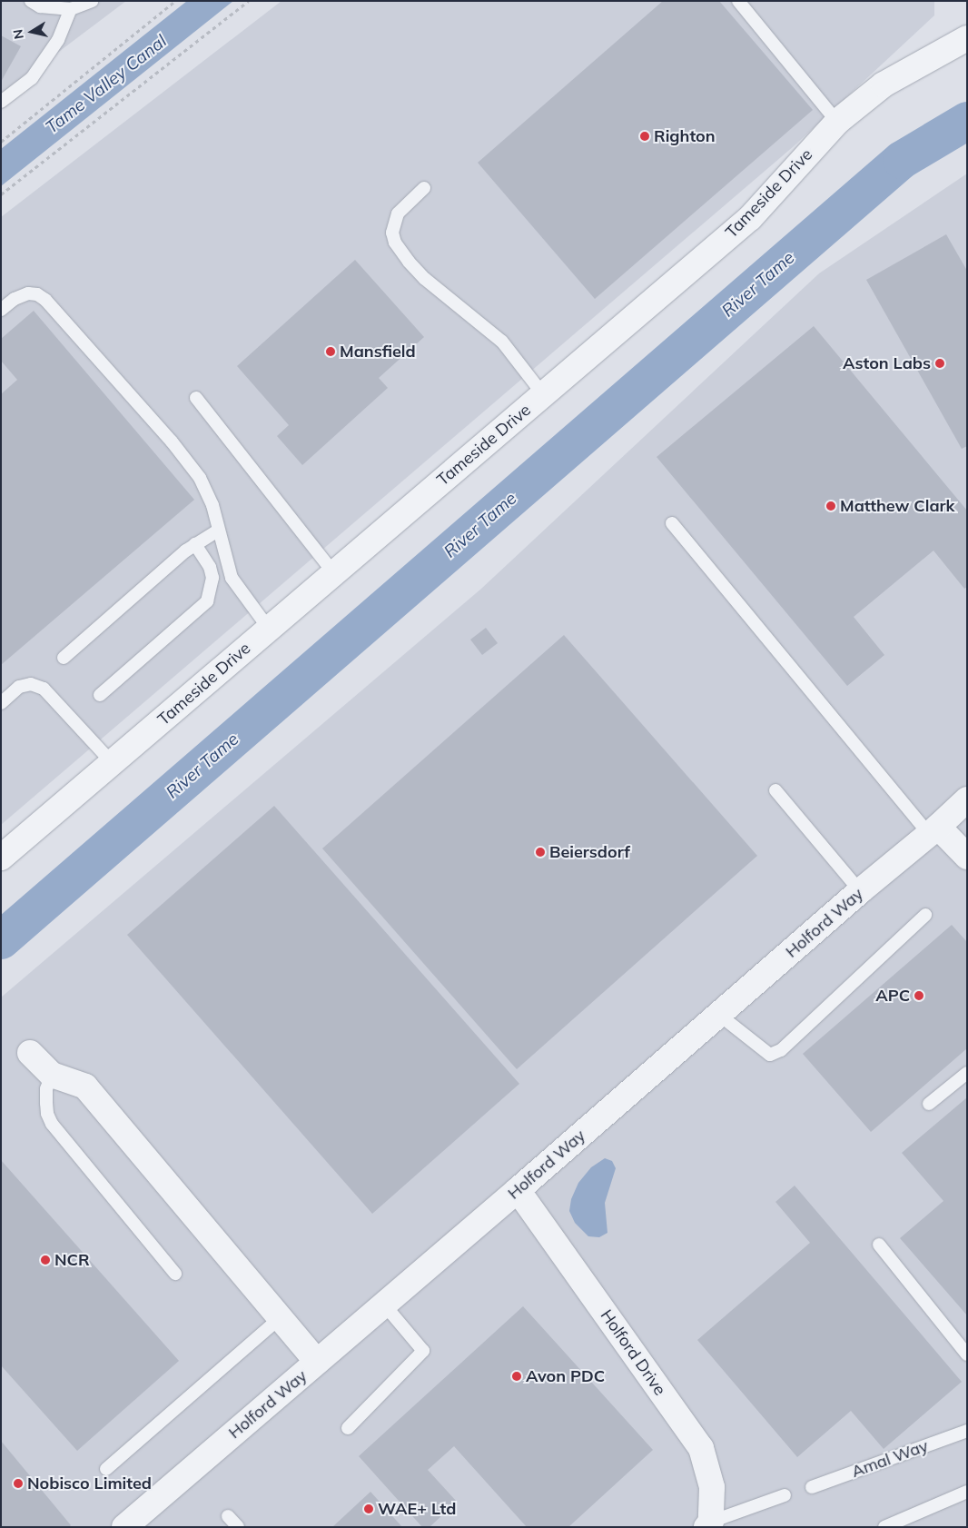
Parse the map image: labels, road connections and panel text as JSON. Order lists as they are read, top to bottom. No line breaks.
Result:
{"streets":{"street":["Tameside Drive","Holford Way","Holford Drive"],"lane":["Amal Way"]},"crossings":[["Holford Way","Holford Drive"]],"water":["Tame Valley Canal","River Tame"],"places":["Righton","Mansfield","Aston Labs","Matthew Clark","Beiersdorf","APC","NCR","Avon PDC","Nobisco Limited","WAE+ Ltd"],"north":"left"}
